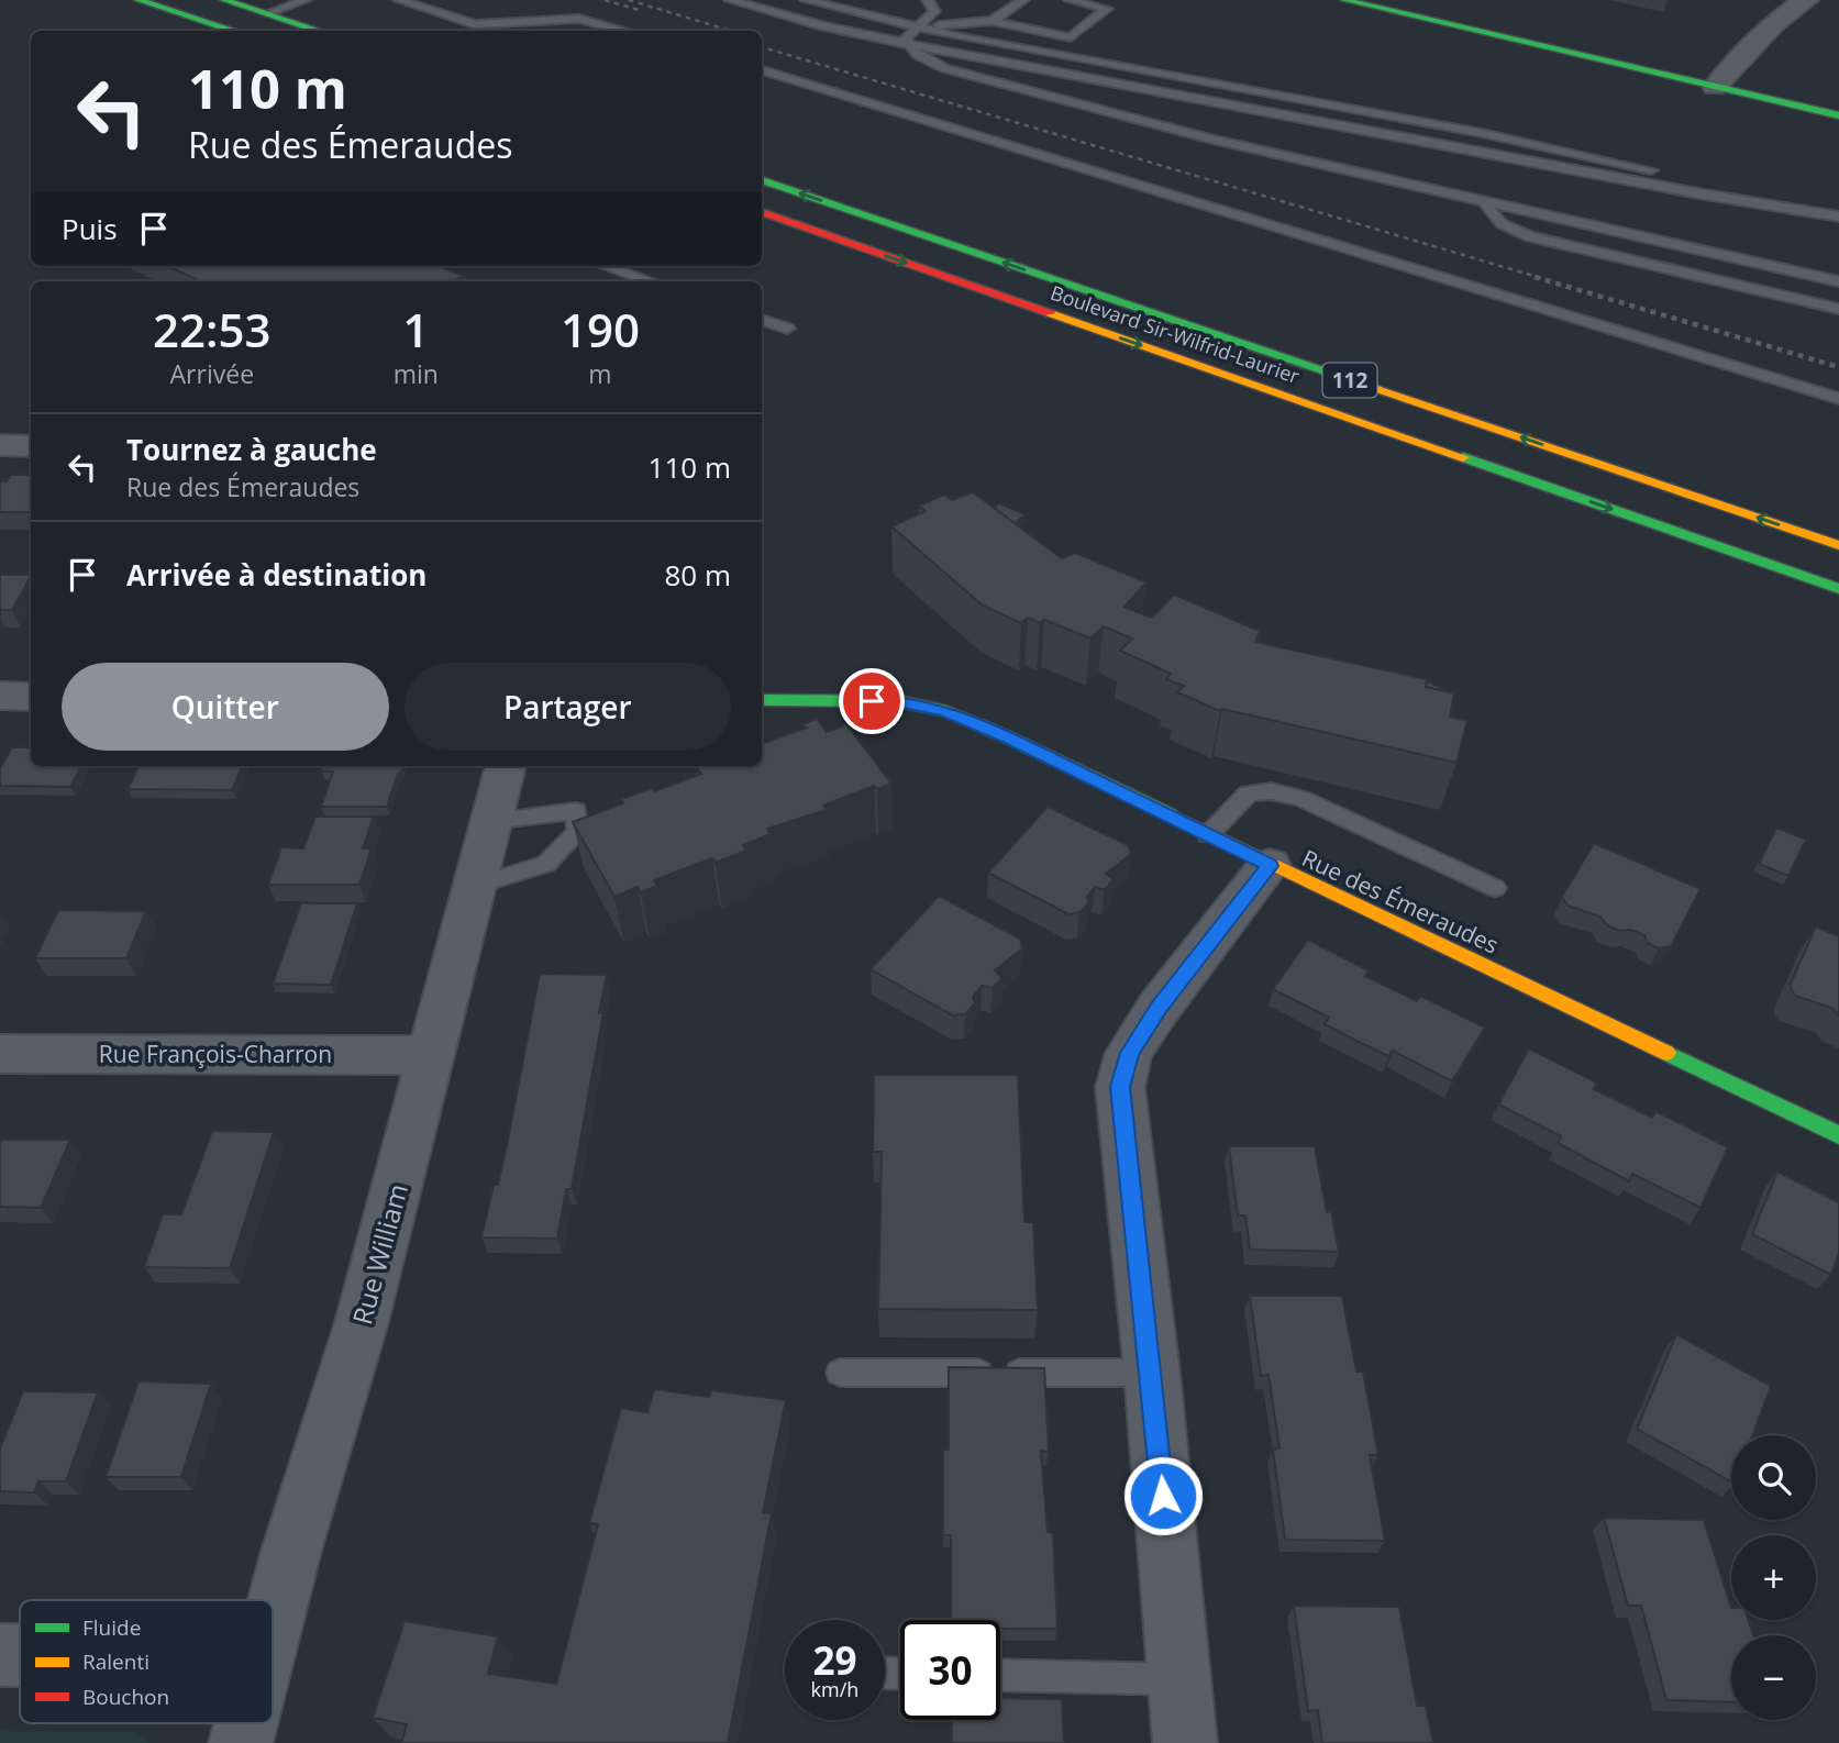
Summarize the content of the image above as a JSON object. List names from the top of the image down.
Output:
{
  "streets": {
    "main road": ["Boulevard Sir-Wilfrid-Laurier", "112", "Rue des Émeraudes"],
    "street": ["Rue François-Charron", "Rue William"]
  },
  "crossings": [
    ["Rue François-Charron", "Rue William"]
  ],
  "legend": ["Fluide", "Ralenti", "Bouchon"],
  "page": {
    "turn": ["110 m", "Rue des Émeraudes"],
    "then": "Puis",
    "eta": [
      "22:53",
      "Arrivée",
      "1",
      "min",
      "190",
      "m"
    ],
    "list": [
      {
        "name": "Tournez à gauche",
        "note": "Rue des Émeraudes",
        "value": "110 m"
      },
      {
        "name": "Arrivée à destination",
        "value": "80 m"
      }
    ],
    "buttons": ["Quitter", "Partager"],
    "map_buttons": ["+", "−"],
    "speed": "29 km/h",
    "limit": "30"
  }
}
